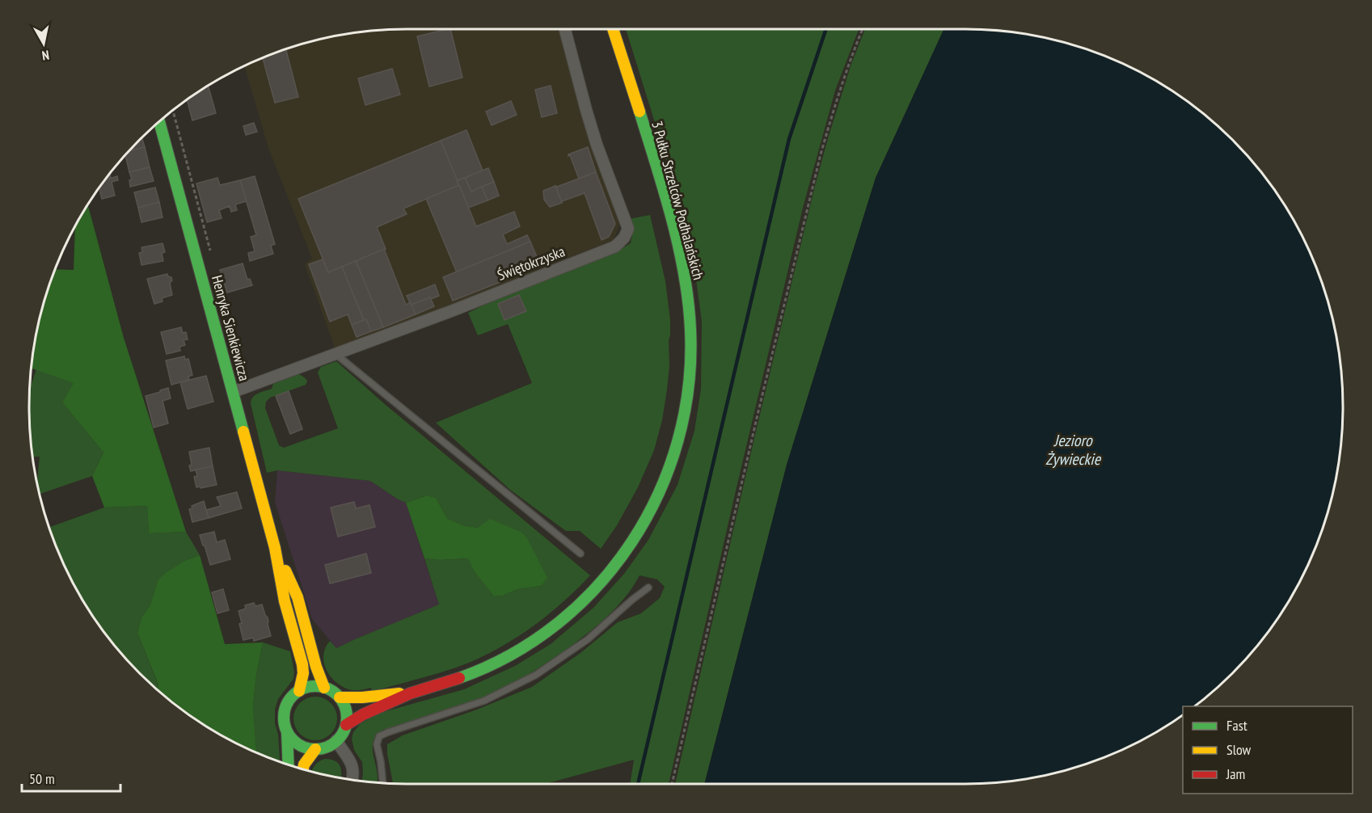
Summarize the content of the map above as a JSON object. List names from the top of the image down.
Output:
{
  "streets": {
    "main road": ["3 Pułku Strzelców Podhalańskich", "Henryka Sienkiewicza"],
    "street": ["Świętokrzyska"]
  },
  "crossings": [
    ["Świętokrzyska", "Henryka Sienkiewicza"]
  ],
  "water": ["Jezioro Żywieckie"],
  "legend": ["Fast", "Slow", "Jam"],
  "scale_bar": "50 m",
  "north": "bottom"
}
